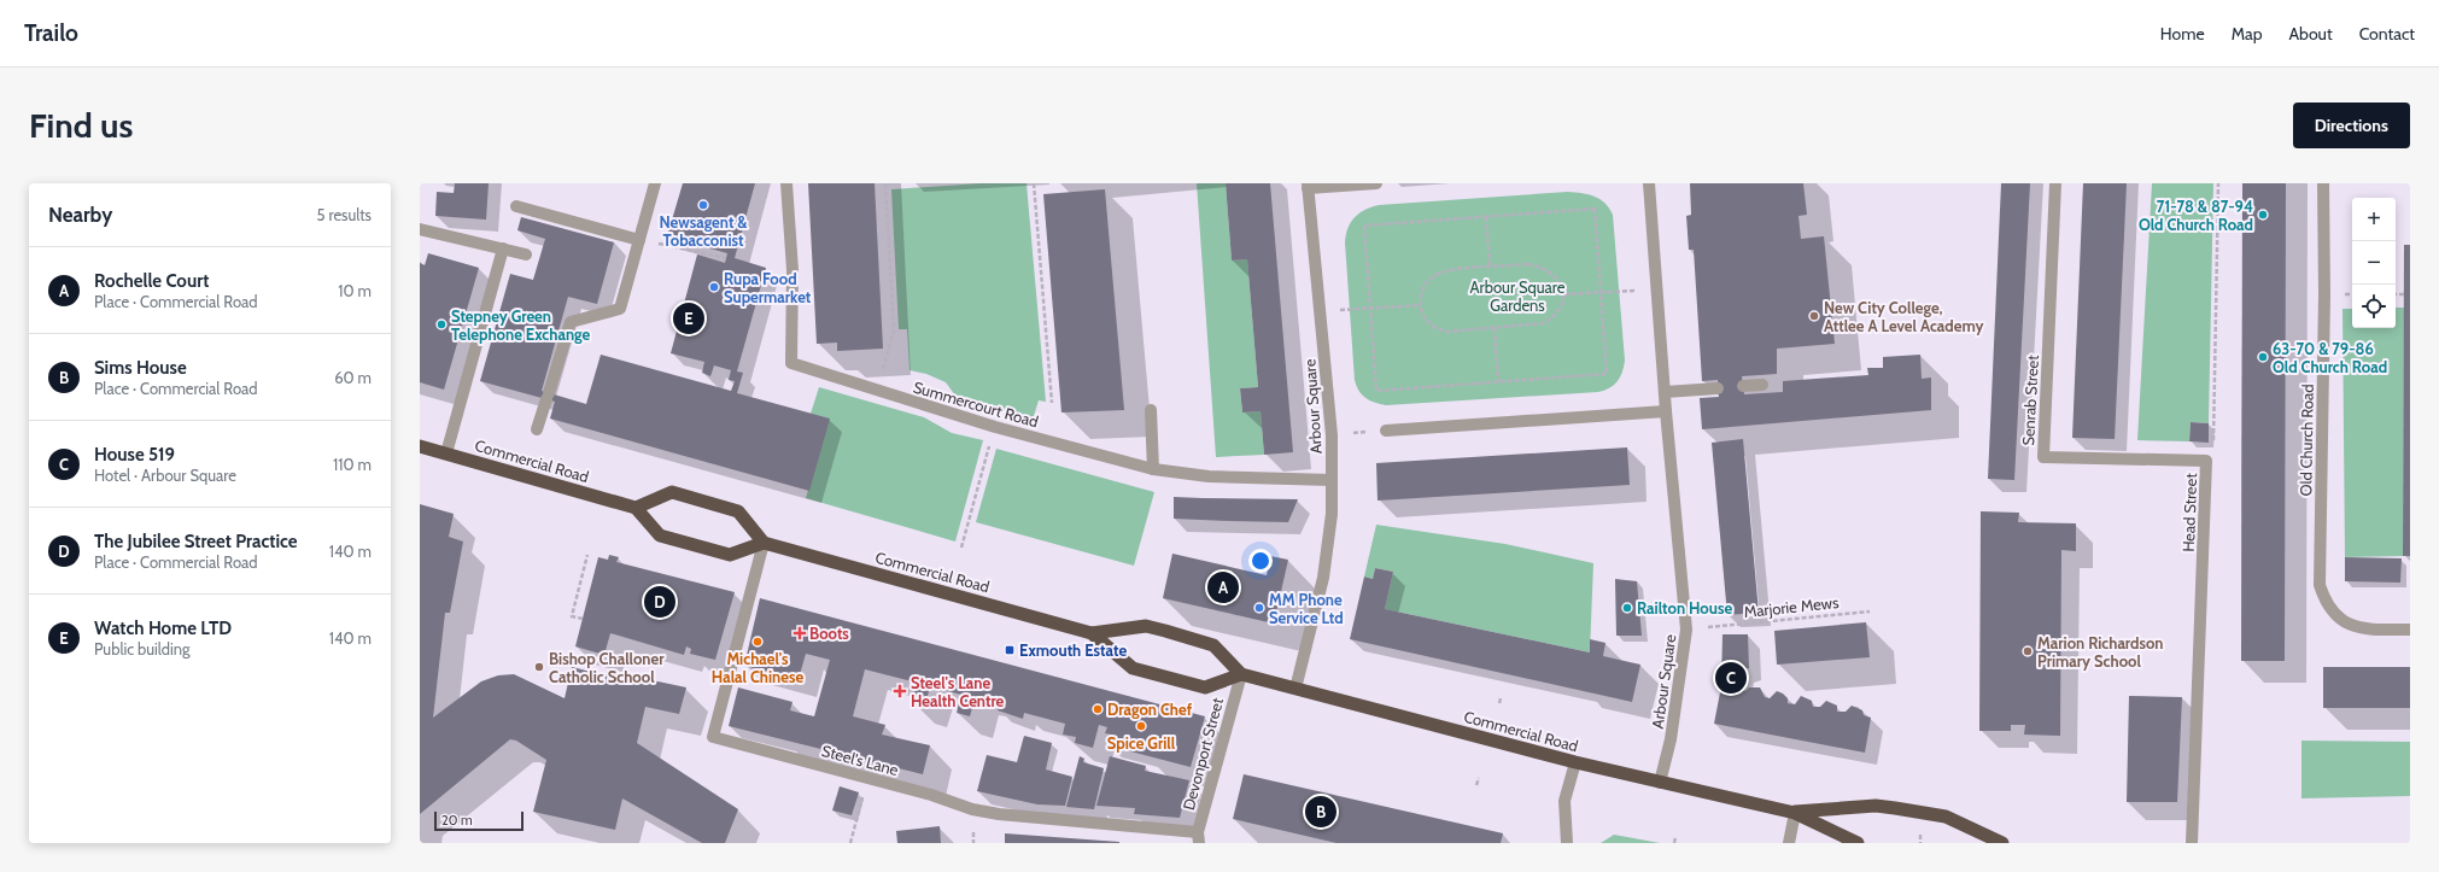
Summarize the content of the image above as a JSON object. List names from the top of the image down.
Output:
{
  "streets": {
    "highway": ["Commercial Road"],
    "street": [
      "Senrab Street",
      "Summercourt Road",
      "Arbour Square",
      "Old Church Road",
      "Head Street",
      "Devonport Street",
      "Steel's Lane"
    ],
    "path": ["Marjorie Mews"]
  },
  "crossings": [
    ["Senrab Street", "Head Street"],
    ["Summercourt Road", "Arbour Square"],
    ["Arbour Square", "Commercial Road"],
    ["Arbour Square", "Marjorie Mews"],
    ["Commercial Road", "Devonport Street"],
    ["Commercial Road", "Steel's Lane"],
    ["Devonport Street", "Steel's Lane"]
  ],
  "parks": ["Arbour Square Gardens"],
  "places": {
    "other": [
      "Newsagent & Tobacconist",
      "71-78 & 87-94 Old Church Road",
      "Rupa Food Supermarket",
      "New City College, Attlee A Level Academy",
      "Stepney Green Telephone Exchange",
      "63-70 & 79-86 Old Church Road",
      "MM Phone Service Ltd",
      "Railton House",
      "Michael's Halal Chinese",
      "Marion Richardson Primary School",
      "Bishop Challoner Catholic School",
      "Dragon Chef",
      "Spice Grill"
    ],
    "health": ["Boots", "Steel's Lane Health Centre"],
    "transit": ["Exmouth Estate"]
  },
  "scale_bar": "20 m",
  "page": {
    "header": "Trailo",
    "nav": [
      "Home",
      "Map",
      "About",
      "Contact"
    ],
    "buttons": "Directions",
    "title": "Find us",
    "heading": ["Nearby", "5 results"],
    "map_buttons": ["+", "−"],
    "list": [
      {
        "mark": "A",
        "name": "Rochelle Court",
        "note": "Place · Commercial Road",
        "value": "10 m"
      },
      {
        "mark": "B",
        "name": "Sims House",
        "note": "Place · Commercial Road",
        "value": "60 m"
      },
      {
        "mark": "C",
        "name": "House 519",
        "note": "Hotel · Arbour Square",
        "value": "110 m"
      },
      {
        "mark": "D",
        "name": "The Jubilee Street Practice",
        "note": "Place · Commercial Road",
        "value": "140 m"
      },
      {
        "mark": "E",
        "name": "Watch Home LTD",
        "note": "Public building",
        "value": "140 m"
      }
    ],
    "pins": [
      "E",
      "A",
      "D",
      "C",
      "B"
    ],
    "scale": "20 m"
  }
}
